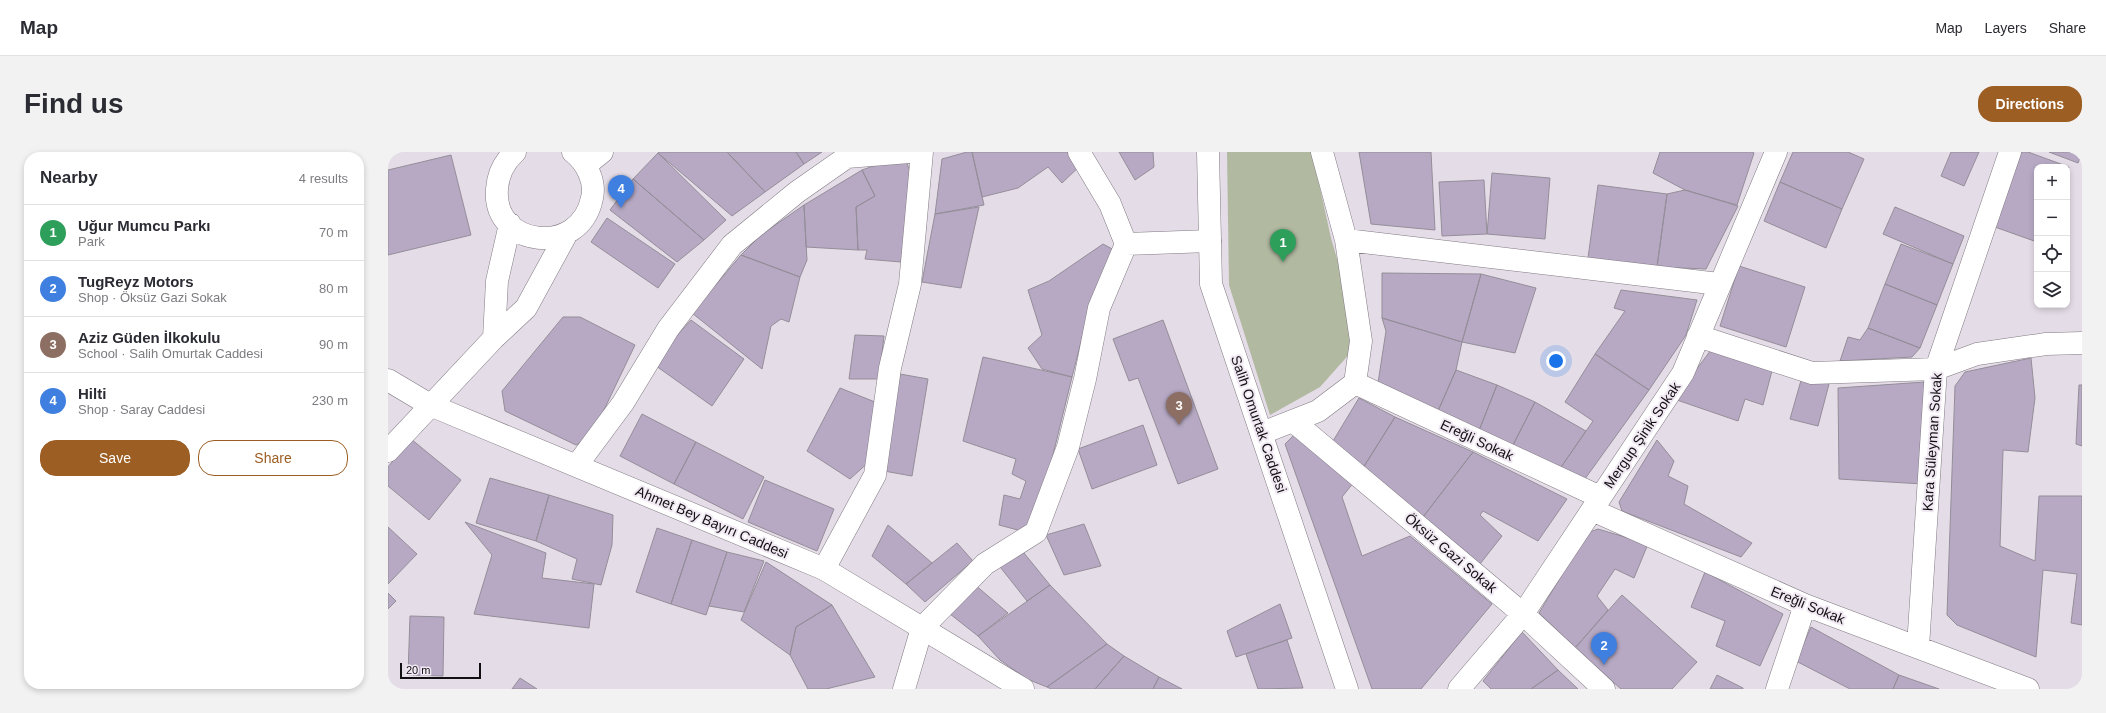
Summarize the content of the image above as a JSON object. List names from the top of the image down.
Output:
{
  "streets": {
    "street": [
      "Salih Omurtak Caddesi",
      "Mergup Şinik Sokak",
      "Ereğli Sokak",
      "Kara Süleyman Sokak",
      "Ahmet Bey Bayırı Caddesi",
      "Öksüz Gazi Sokak"
    ]
  },
  "crossings": [
    ["Mergup Şinik Sokak", "Ereğli Sokak"],
    ["Mergup Şinik Sokak", "Öksüz Gazi Sokak"],
    ["Ereğli Sokak", "Kara Süleyman Sokak"]
  ],
  "scale_bar": "20 m",
  "page": {
    "header": "Map",
    "nav": ["Map", "Layers", "Share"],
    "buttons": [
      "Directions",
      ["Save", "Share"]
    ],
    "title": "Find us",
    "heading": ["Nearby", "4 results"],
    "map_buttons": ["+", "−"],
    "pins": [
      "4",
      "1",
      "3",
      "2"
    ],
    "list": [
      {
        "mark": "1",
        "name": "Uğur Mumcu Parkı",
        "note": "Park",
        "value": "70 m"
      },
      {
        "mark": "2",
        "name": "TugReyz Motors",
        "note": "Shop · Öksüz Gazi Sokak",
        "value": "80 m"
      },
      {
        "mark": "3",
        "name": "Aziz Güden İlkokulu",
        "note": "School · Salih Omurtak Caddesi",
        "value": "90 m"
      },
      {
        "mark": "4",
        "name": "Hilti",
        "note": "Shop · Saray Caddesi",
        "value": "230 m"
      }
    ],
    "scale": "20 m"
  }
}
